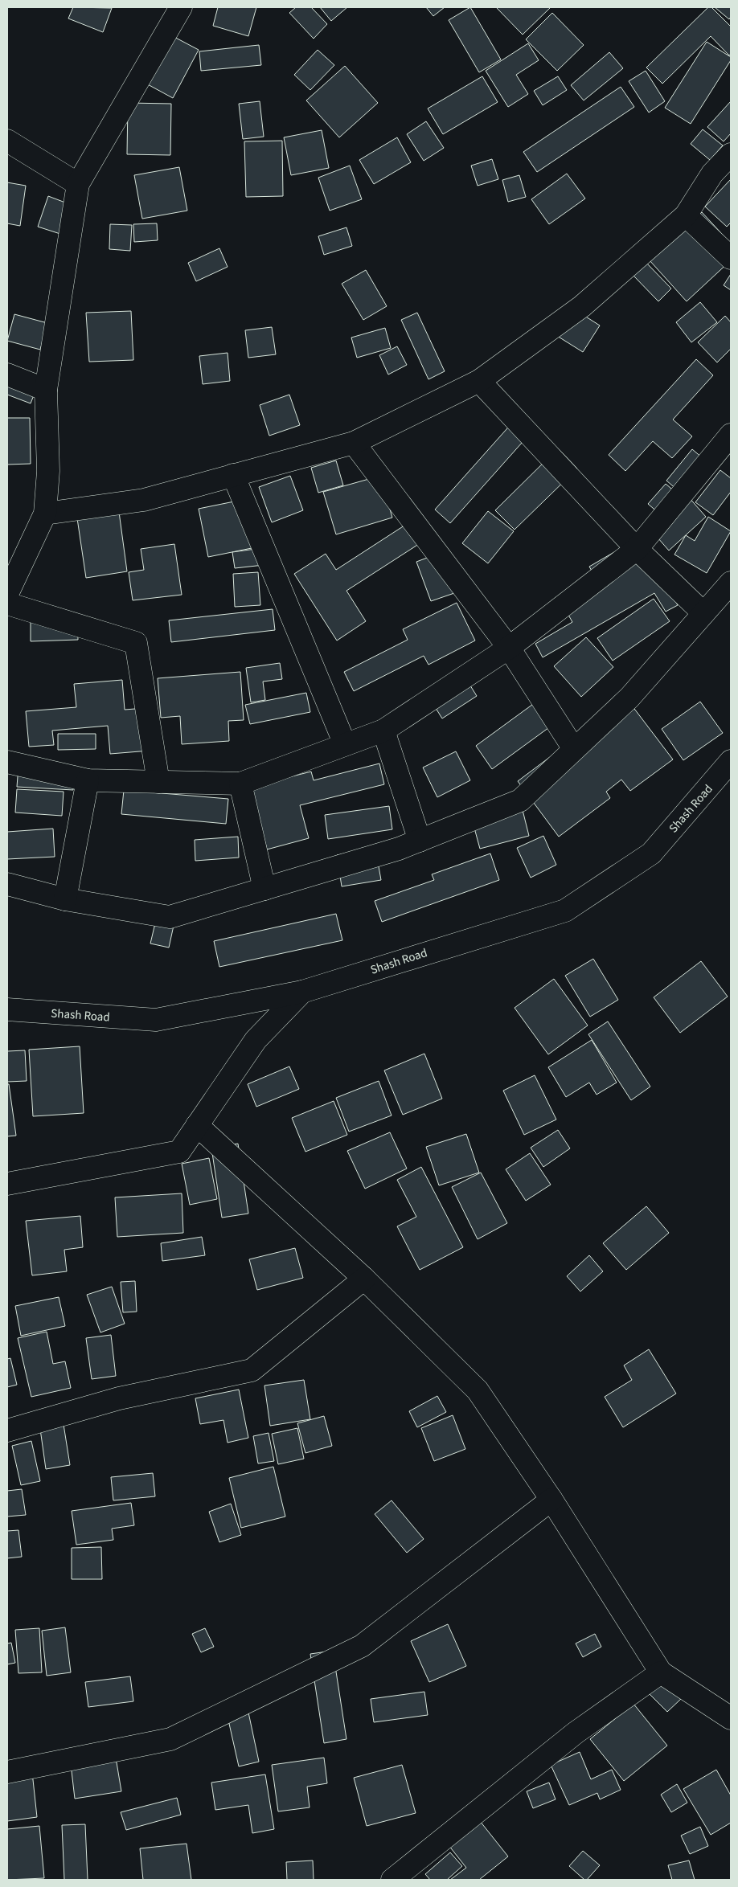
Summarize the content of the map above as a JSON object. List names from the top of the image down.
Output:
{
  "streets": {
    "street": ["Shash Road"]
  }
}
